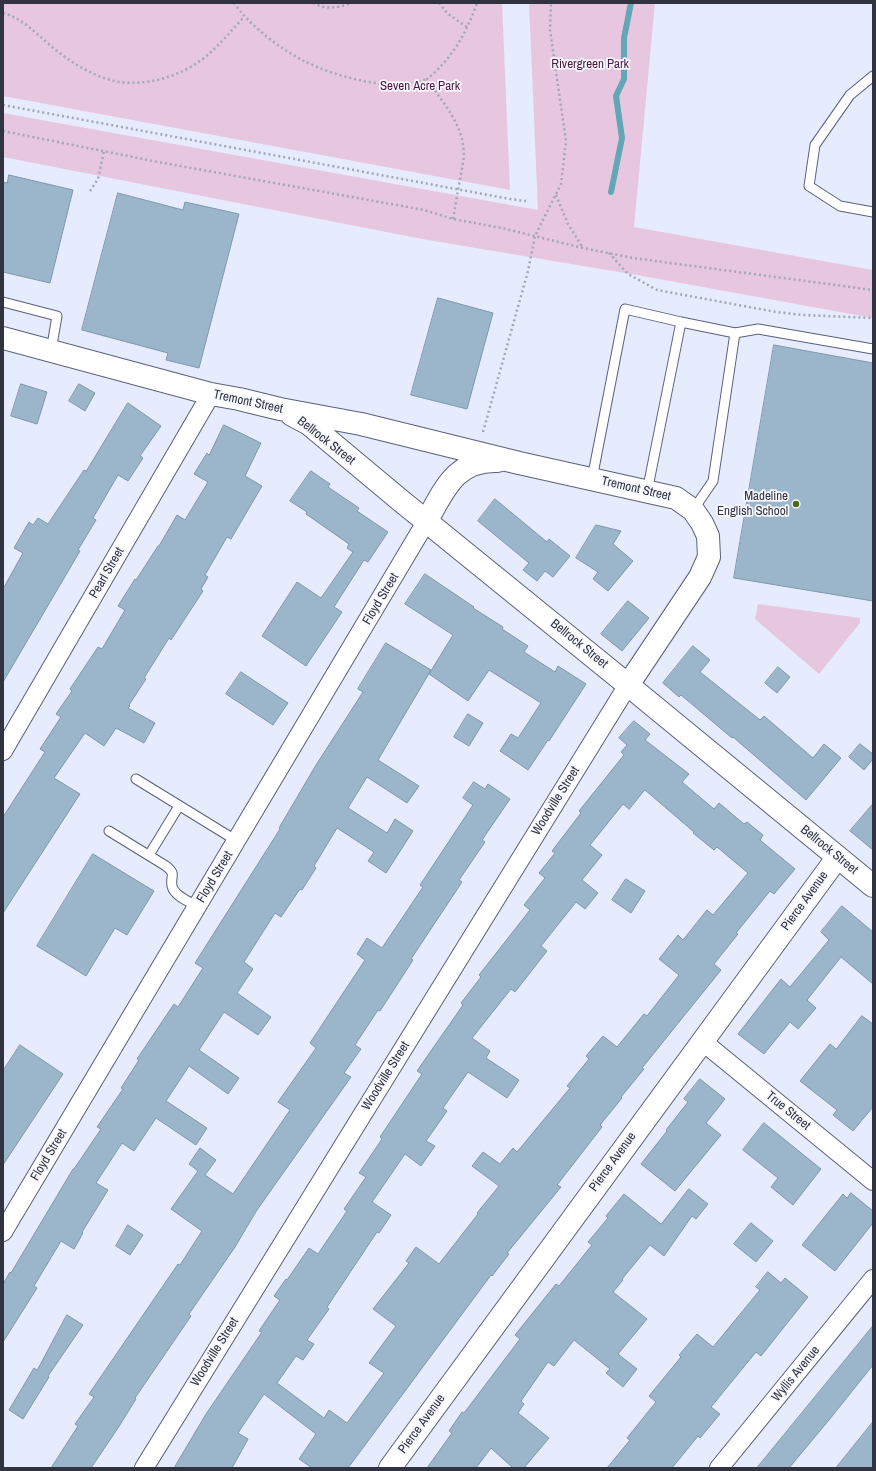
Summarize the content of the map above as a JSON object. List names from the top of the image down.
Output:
{
  "streets": {
    "street": [
      "Tremont Street",
      "Bellrock Street",
      "Pearl Street",
      "Floyd Street",
      "Woodville Street",
      "Pierce Avenue",
      "True Street",
      "Wyllis Avenue"
    ]
  },
  "crossings": [
    ["Tremont Street", "Bellrock Street"],
    ["Tremont Street", "Pearl Street"],
    ["Tremont Street", "Floyd Street"],
    ["Tremont Street", "Woodville Street"],
    ["Bellrock Street", "Floyd Street"],
    ["Bellrock Street", "Woodville Street"],
    ["Bellrock Street", "Pierce Avenue"],
    ["Pierce Avenue", "True Street"]
  ],
  "parks": ["Rivergreen Park", "Seven Acre Park"],
  "places": ["Madeline English School"]
}
